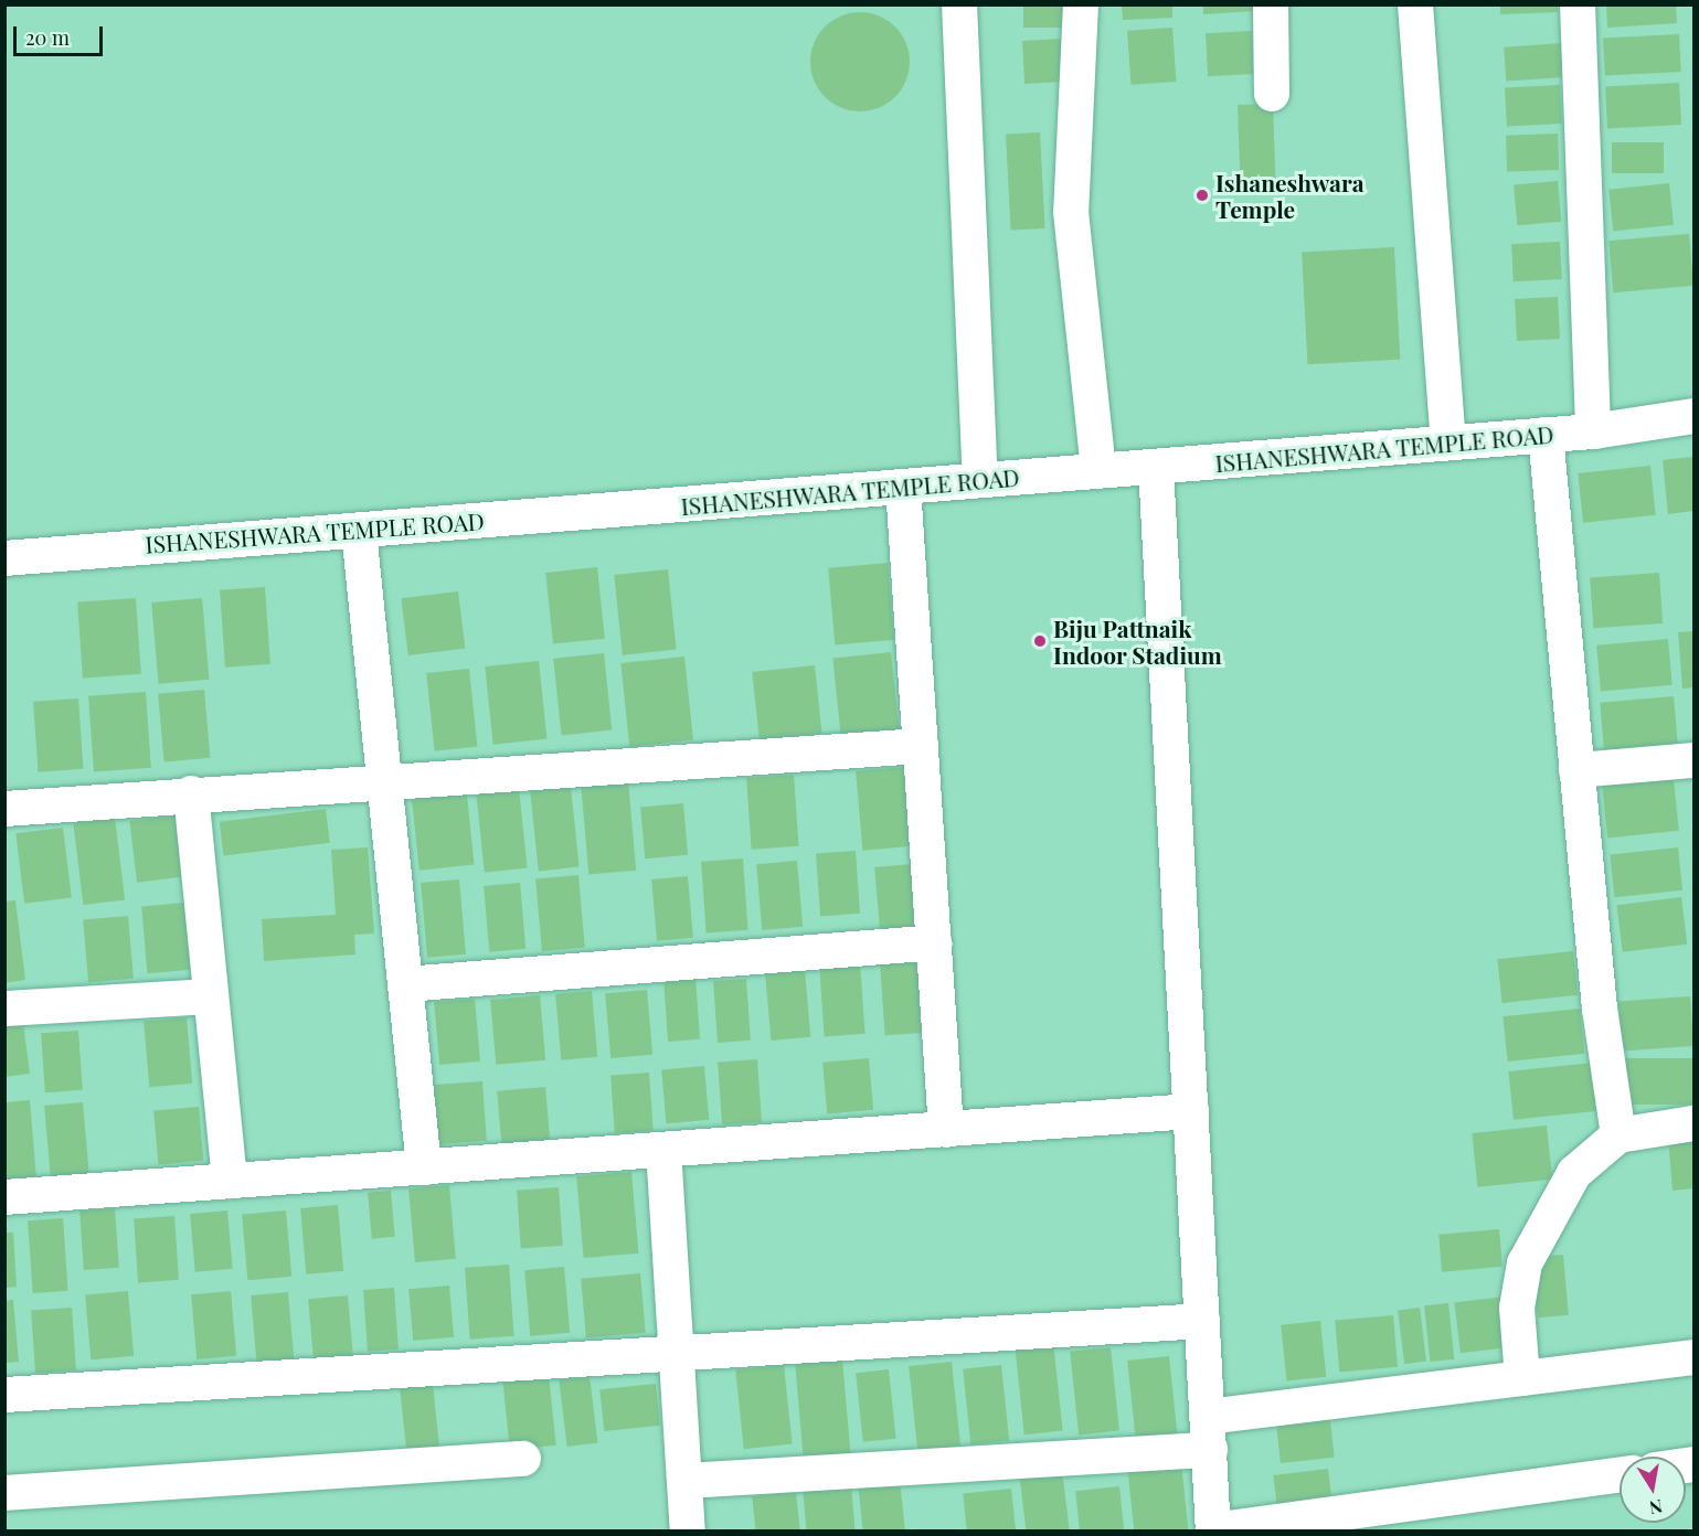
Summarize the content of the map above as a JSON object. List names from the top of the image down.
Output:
{
  "streets": {
    "street": ["ISHANESHWARA TEMPLE ROAD"]
  },
  "places": ["Ishaneshwara Temple", "Biju Pattnaik Indoor Stadium"],
  "scale_bar": "20 m",
  "north": "bottom"
}
